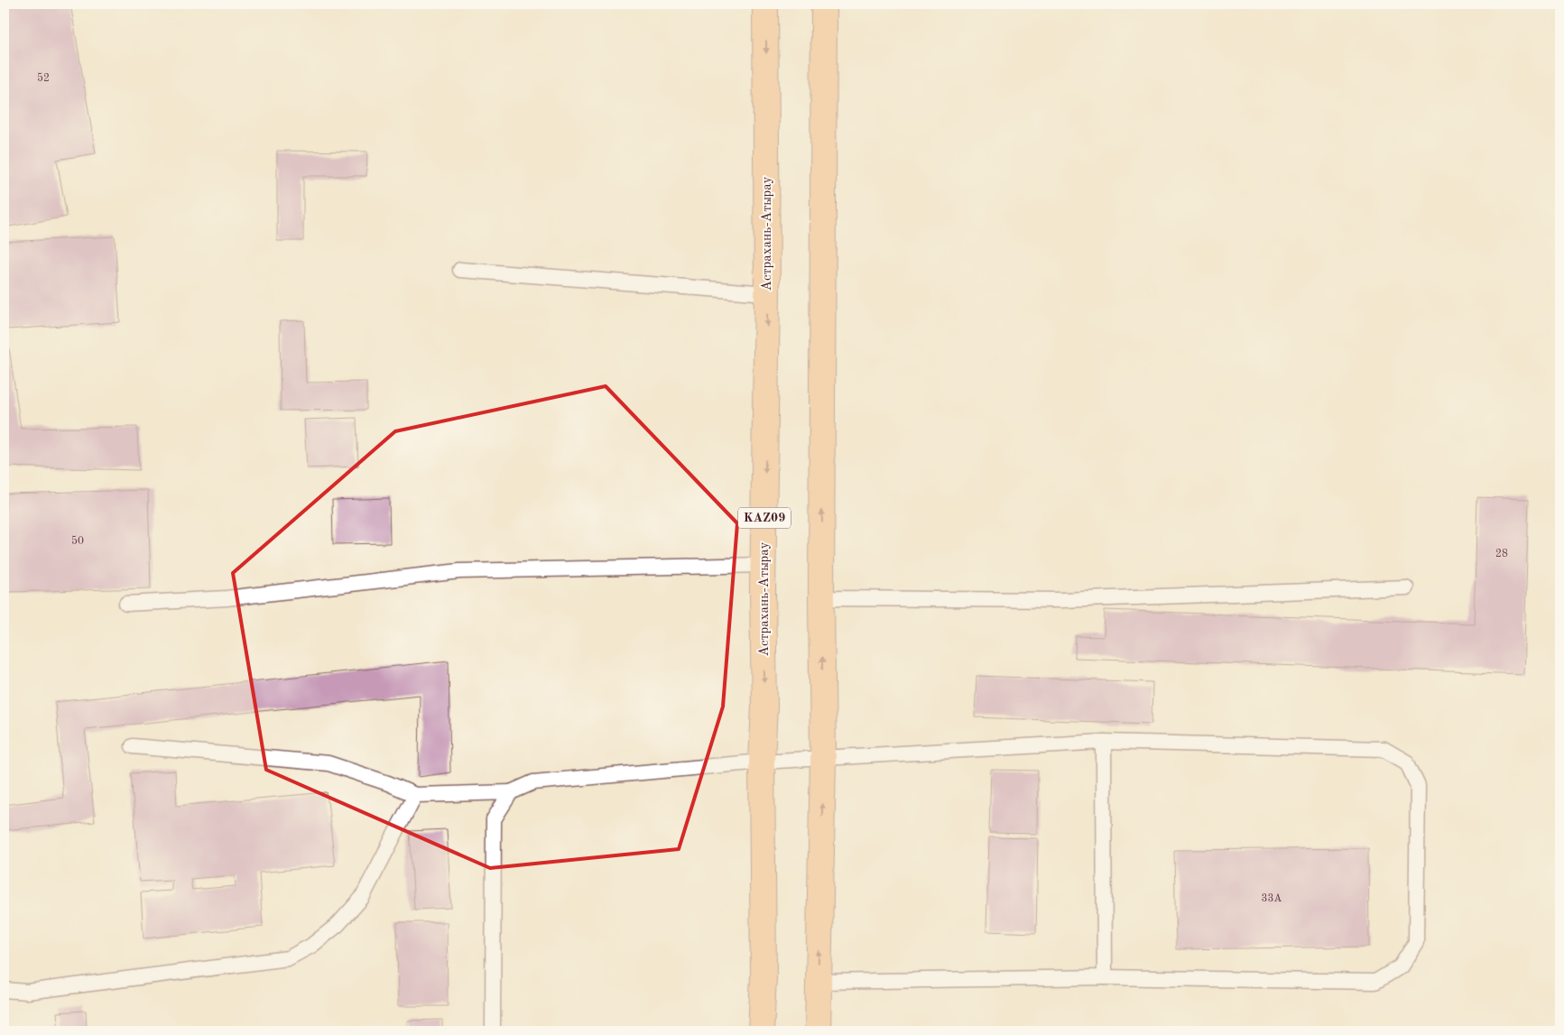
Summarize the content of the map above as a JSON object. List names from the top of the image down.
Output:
{
  "streets": {
    "highway": ["Астрахань-Атырау", "KAZ09"]
  },
  "house_numbers": [
    "52",
    "50",
    "28",
    "33А"
  ]
}
